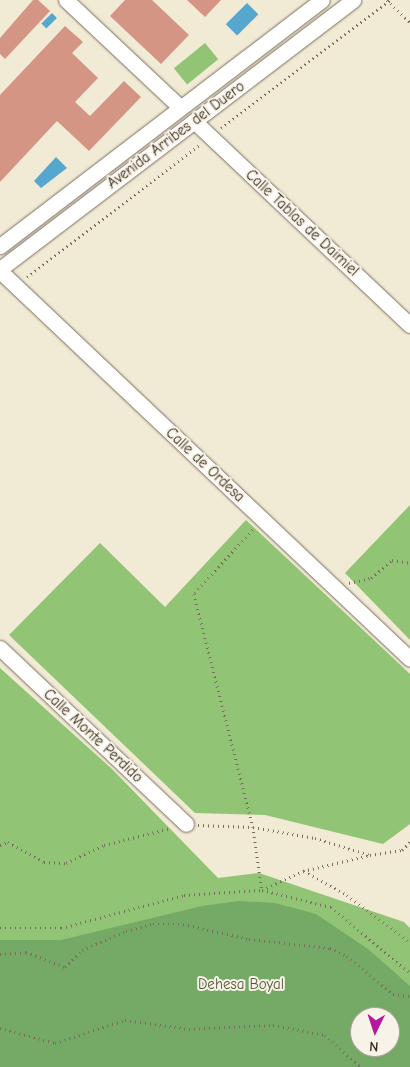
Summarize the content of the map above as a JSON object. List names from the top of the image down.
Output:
{
  "streets": {
    "street": [
      "Avenida Arribes del Duero",
      "Calle Tablas de Daimiel",
      "Calle de Ordesa",
      "Calle Monte Perdido"
    ]
  },
  "crossings": [
    ["Avenida Arribes del Duero", "Calle Tablas de Daimiel"],
    ["Avenida Arribes del Duero", "Calle de Ordesa"]
  ],
  "parks": ["Dehesa Boyal"],
  "north": "bottom"
}
